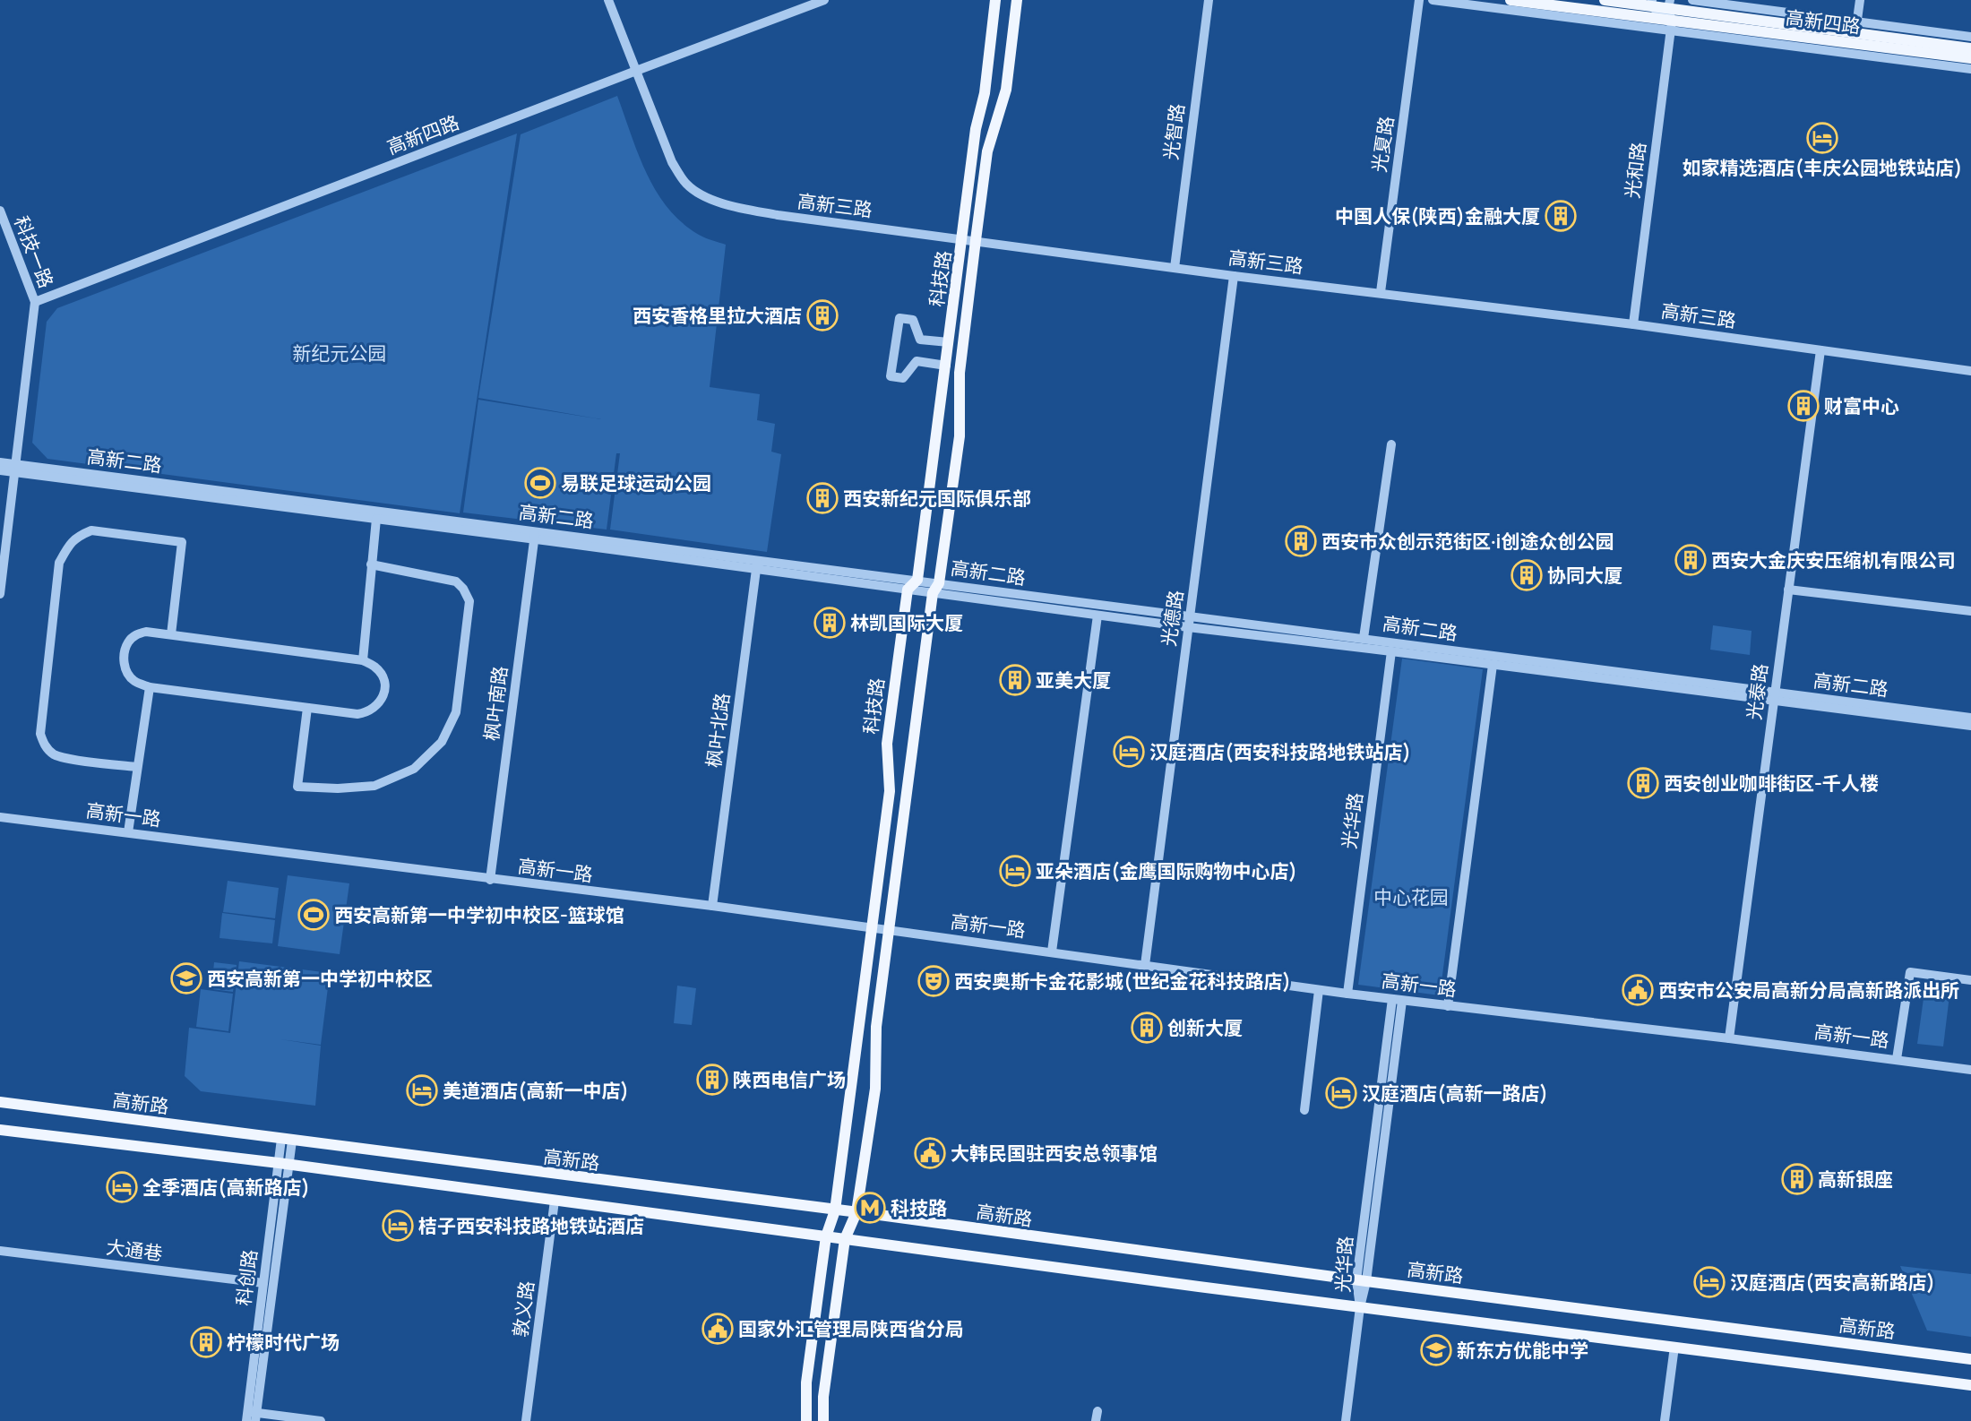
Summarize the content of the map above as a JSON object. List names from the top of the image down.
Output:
{
  "streets": {
    "main road": ["高新四路", "科技路", "高新路"],
    "street": [
      "光智路",
      "光夏路",
      "光和路",
      "高新三路",
      "科技一路",
      "高新二路",
      "光德路",
      "光泰路",
      "枫叶南路",
      "枫叶北路",
      "高新一路",
      "光华路",
      "大通巷",
      "科创路",
      "敦义路"
    ]
  },
  "crossings": [
    ["高新四路", "光和路"],
    ["高新四路", "高新三路"],
    ["高新四路", "科技一路"],
    ["光智路", "高新三路"],
    ["光夏路", "高新三路"],
    ["光和路", "高新三路"],
    ["高新三路", "科技路"],
    ["高新三路", "光德路"],
    ["高新三路", "光泰路"],
    ["科技一路", "高新二路"],
    ["科技路", "高新二路"],
    ["科技路", "高新一路"],
    ["科技路", "高新路"],
    ["高新二路", "光德路"],
    ["高新二路", "光泰路"],
    ["高新二路", "枫叶南路"],
    ["高新二路", "枫叶北路"],
    ["高新二路", "光华路"],
    ["光德路", "高新一路"],
    ["光泰路", "高新一路"],
    ["枫叶南路", "高新一路"],
    ["枫叶北路", "高新一路"],
    ["高新一路", "光华路"],
    ["光华路", "高新路"],
    ["高新路", "科创路"],
    ["大通巷", "科创路"]
  ],
  "parks": ["新纪元公园", "中心花园"],
  "places": {
    "hotel": [
      "如家精选酒店(丰庆公园地铁站店)",
      "汉庭酒店(西安科技路地铁站店)",
      "亚朵酒店(金鹰国际购物中心店)",
      "美道酒店(高新一中店)",
      "汉庭酒店(高新一路店)",
      "全季酒店(高新路店)",
      "桔子西安科技路地铁站酒店",
      "汉庭酒店(西安高新路店)"
    ],
    "building": [
      "中国人保(陕西)金融大厦",
      "西安香格里拉大酒店",
      "财富中心",
      "西安新纪元国际俱乐部",
      "西安市众创示范街区·i创途众创公园",
      "西安大金庆安压缩机有限公司",
      "协同大厦",
      "林凯国际大厦",
      "亚美大厦",
      "西安创业咖啡街区-千人楼",
      "创新大厦",
      "陕西电信广场",
      "高新银座",
      "柠檬时代广场"
    ],
    "sports": ["易联足球运动公园", "西安高新第一中学初中校区-篮球馆"],
    "school or university": ["西安高新第一中学初中校区", "新东方优能中学"],
    "theatre": ["西安奥斯卡金花影城(世纪金花科技路店)"],
    "public building": ["西安市公安局高新分局高新路派出所", "大韩民国驻西安总领事馆", "国家外汇管理局陕西省分局"],
    "metro station": ["科技路"]
  }
}
